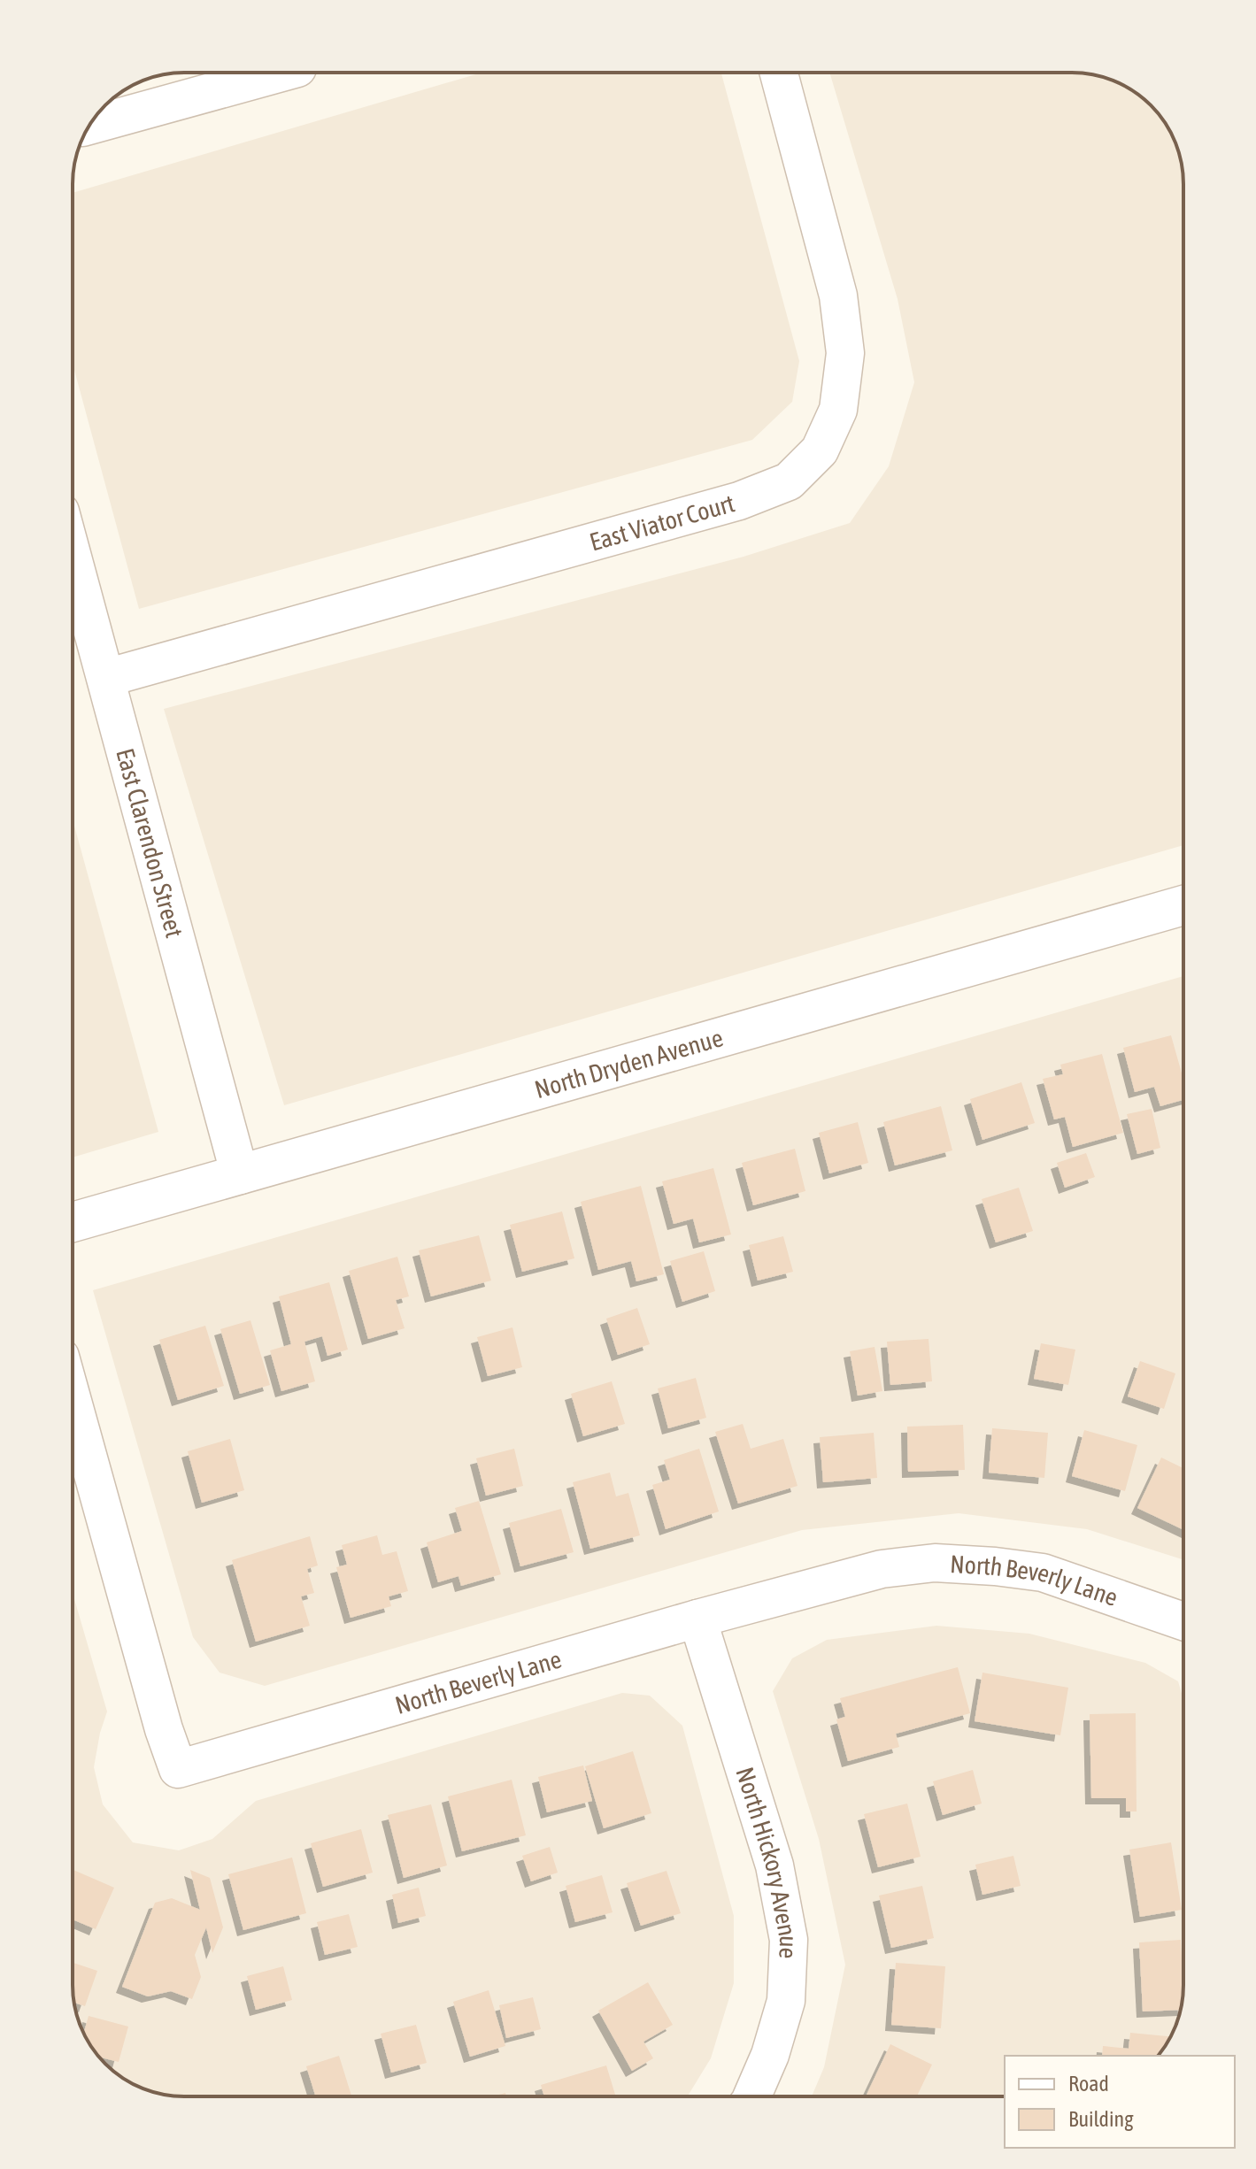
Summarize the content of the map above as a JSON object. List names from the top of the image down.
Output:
{
  "streets": {
    "street": [
      "East Viator Court",
      "East Clarendon Street",
      "North Dryden Avenue",
      "North Beverly Lane",
      "North Hickory Avenue"
    ]
  },
  "crossings": [
    ["East Viator Court", "East Clarendon Street"],
    ["East Clarendon Street", "North Dryden Avenue"],
    ["North Beverly Lane", "North Hickory Avenue"]
  ],
  "legend": ["Road", "Building"]
}
